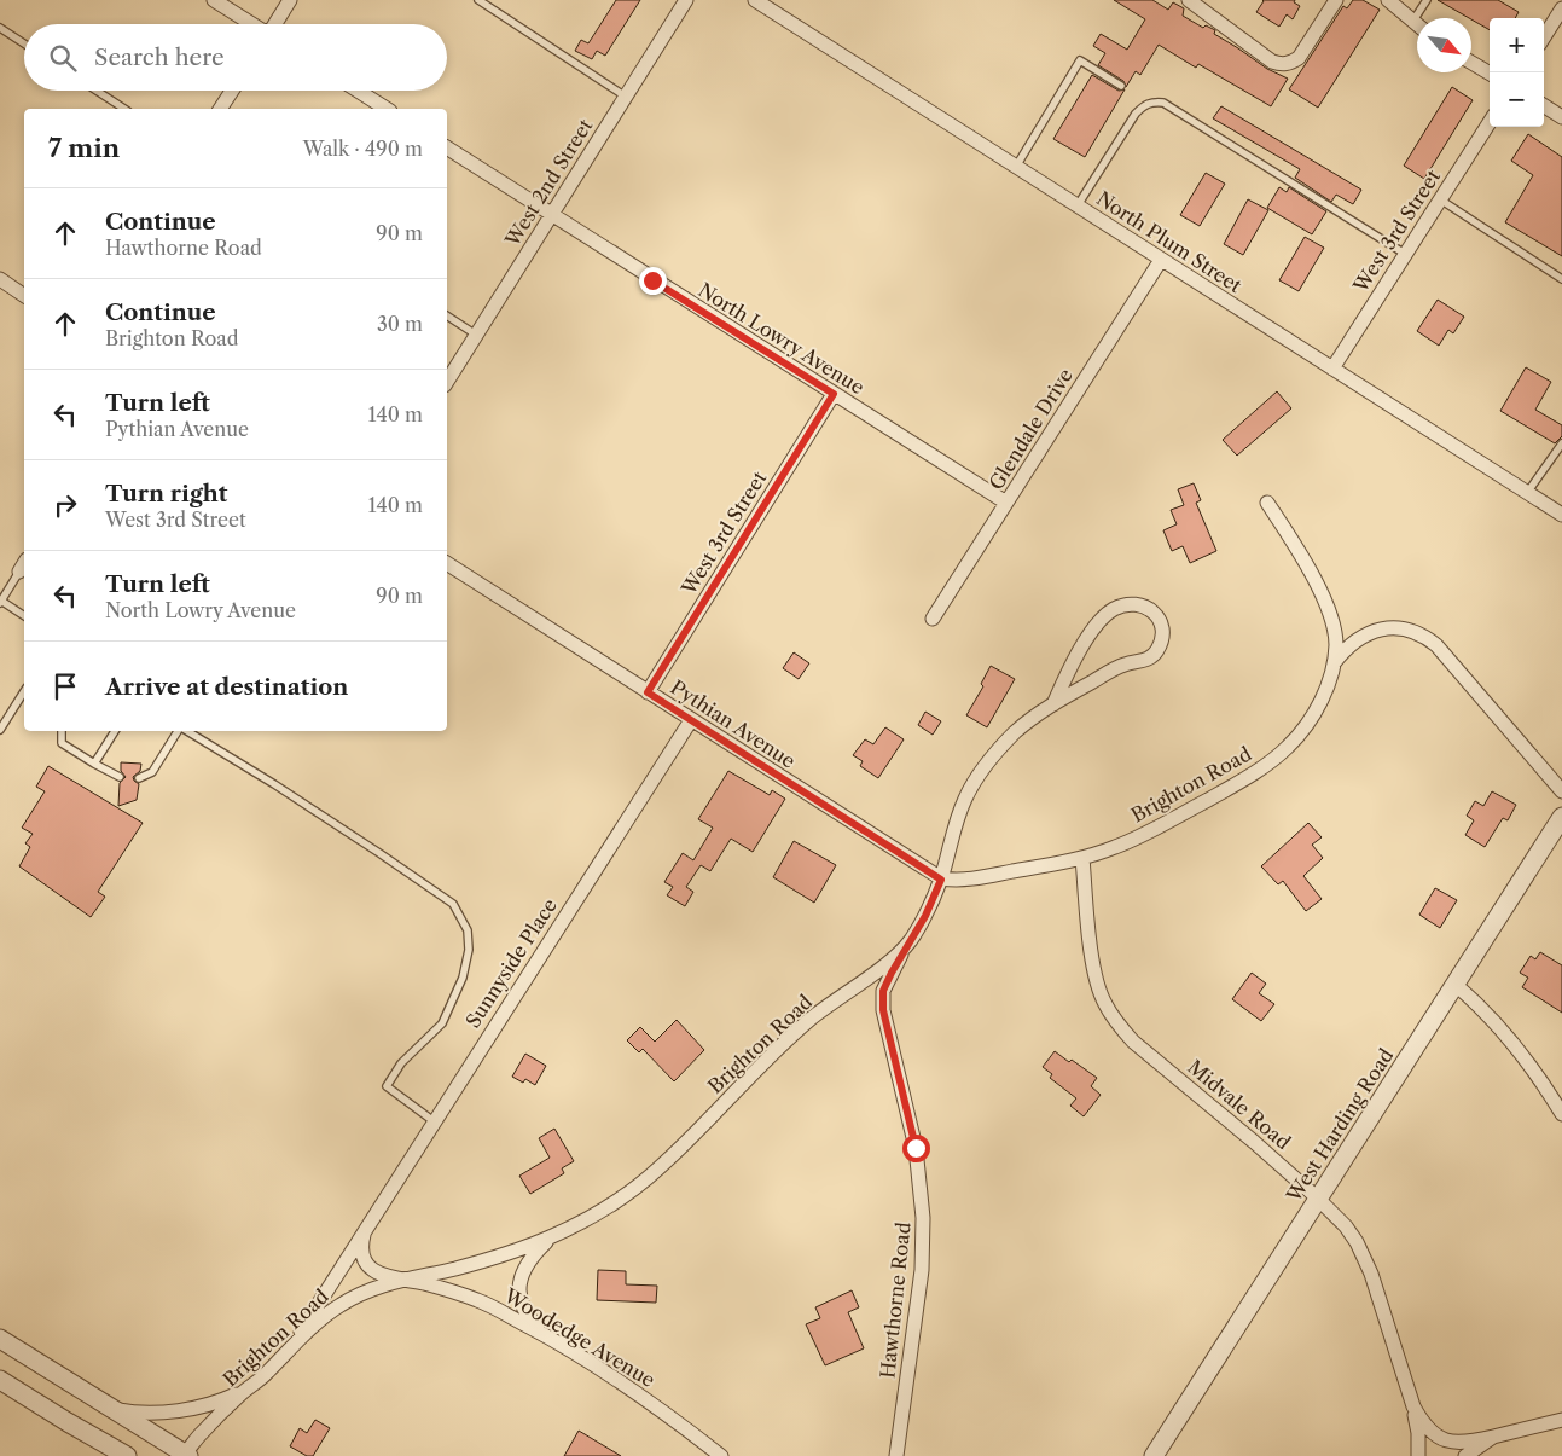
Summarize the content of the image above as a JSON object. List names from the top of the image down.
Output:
{
  "streets": {
    "street": [
      "West 2nd Street",
      "West 3rd Street",
      "North Plum Street",
      "North Lowry Avenue",
      "Glendale Drive",
      "Pythian Avenue",
      "Brighton Road",
      "Sunnyside Place",
      "Midvale Road",
      "West Harding Road",
      "Hawthorne Road",
      "Woodedge Avenue"
    ]
  },
  "crossings": [
    ["West 2nd Street", "North Lowry Avenue"],
    ["West 3rd Street", "North Plum Street"],
    ["West 3rd Street", "North Lowry Avenue"],
    ["West 3rd Street", "Pythian Avenue"],
    ["North Plum Street", "Glendale Drive"],
    ["North Lowry Avenue", "Glendale Drive"],
    ["Pythian Avenue", "Brighton Road"],
    ["Pythian Avenue", "Sunnyside Place"],
    ["Brighton Road", "Sunnyside Place"],
    ["Brighton Road", "Midvale Road"],
    ["Brighton Road", "Hawthorne Road"],
    ["Brighton Road", "Woodedge Avenue"],
    ["Sunnyside Place", "Woodedge Avenue"],
    ["Midvale Road", "West Harding Road"]
  ],
  "north": "bottom right",
  "page": {
    "map_buttons": ["+", "−"],
    "search": "Search here",
    "heading": ["7 min", "Walk · 490 m"],
    "list": [
      ["Continue", "Hawthorne Road", "90 m"],
      ["Continue", "Brighton Road", "30 m"],
      ["Turn left", "Pythian Avenue", "140 m"],
      ["Turn right", "West 3rd Street", "140 m"],
      ["Turn left", "North Lowry Avenue", "90 m"],
      "Arrive at destination"
    ]
  }
}
